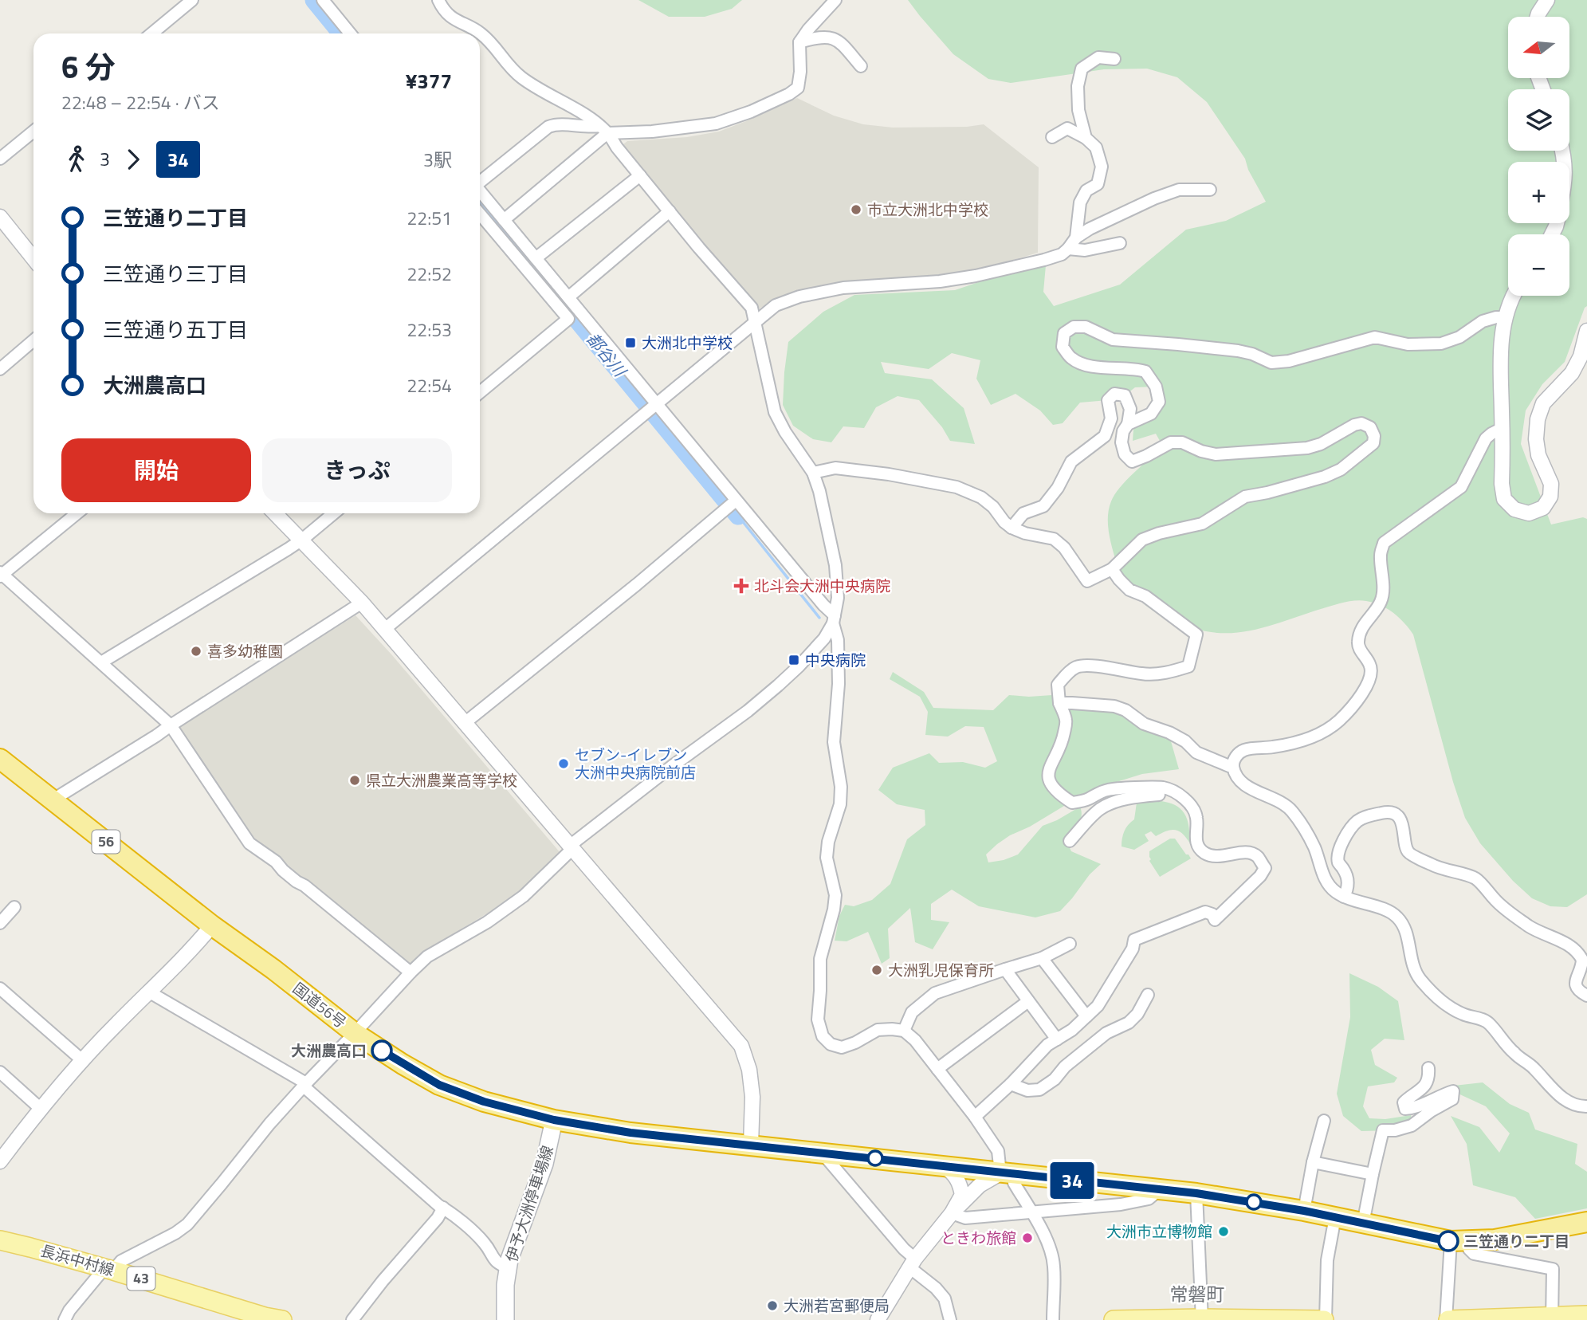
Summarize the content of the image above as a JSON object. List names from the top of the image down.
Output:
{
  "streets": {
    "highway": ["56", "国道56号"],
    "main road": ["伊予大洲停車場線", "長浜中村線", "43"]
  },
  "crossings": [
    ["国道56号", "伊予大洲停車場線"]
  ],
  "districts": ["常磐町"],
  "water": ["都谷川"],
  "places": {
    "other": [
      "市立大洲北中学校",
      "喜多幼稚園",
      "セブン-イレブン 大洲中央病院前店",
      "県立大洲農業高等学校",
      "大洲乳児保育所",
      "大洲農高口",
      "大洲市立博物館",
      "ときわ旅館",
      "三笠通り二丁目",
      "大洲若宮郵便局"
    ],
    "transit": ["大洲北中学校", "中央病院"],
    "health": ["北斗会大洲中央病院"]
  },
  "lines": ["bus line 34"],
  "north": "left",
  "page": {
    "on_map": "34",
    "map_buttons": ["+", "−"],
    "heading": ["6 分", "22:48 – 22:54 · バス", "¥377"],
    "legs": ["3", "34", "3駅"],
    "list": [
      {
        "name": "三笠通り二丁目",
        "value": "22:51"
      },
      {
        "name": "三笠通り三丁目",
        "value": "22:52"
      },
      {
        "name": "三笠通り五丁目",
        "value": "22:53"
      },
      {
        "name": "大洲農高口",
        "value": "22:54"
      }
    ],
    "buttons": ["開始", "きっぷ"]
  }
}
